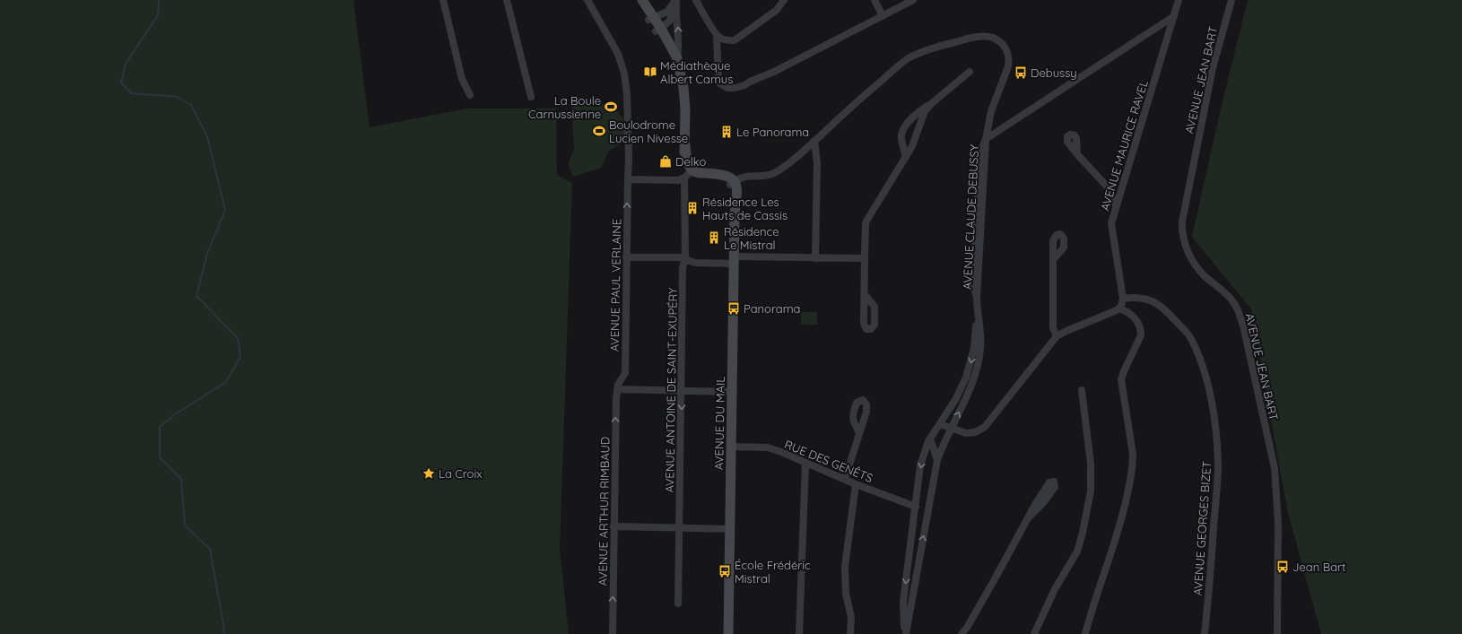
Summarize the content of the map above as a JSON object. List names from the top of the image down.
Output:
{
  "streets": {
    "main road": ["AVENUE DU MAIL"],
    "street": [
      "AVENUE JEAN BART",
      "AVENUE MAURICE RAVEL",
      "AVENUE CLAUDE DEBUSSY",
      "AVENUE PAUL VERLAINE",
      "AVENUE ANTOINE DE SAINT-EXUPÉRY",
      "RUE DES GENÊTS",
      "AVENUE ARTHUR RIMBAUD",
      "AVENUE GEORGES BIZET"
    ]
  },
  "crossings": [
    ["AVENUE MAURICE RAVEL", "AVENUE GEORGES BIZET"],
    ["AVENUE CLAUDE DEBUSSY", "AVENUE DU MAIL"],
    ["AVENUE CLAUDE DEBUSSY", "RUE DES GENÊTS"],
    ["AVENUE PAUL VERLAINE", "AVENUE ARTHUR RIMBAUD"],
    ["AVENUE DU MAIL", "RUE DES GENÊTS"]
  ],
  "one_way": ["AVENUE ARTHUR RIMBAUD"],
  "places": {
    "library": ["Médiathèque Albert Camus"],
    "bus stop": [
      "Debussy",
      "Panorama",
      "Jean Bart",
      "École Frédéric Mistral"
    ],
    "sports": ["La Boule Carnussienne", "Boulodrome Lucien Nivesse"],
    "building": ["Le Panorama", "Résidence Les Hauts de Cassis", "Résidence Le Mistral"],
    "shop": ["Delko"],
    "place": ["La Croix"]
  }
}
